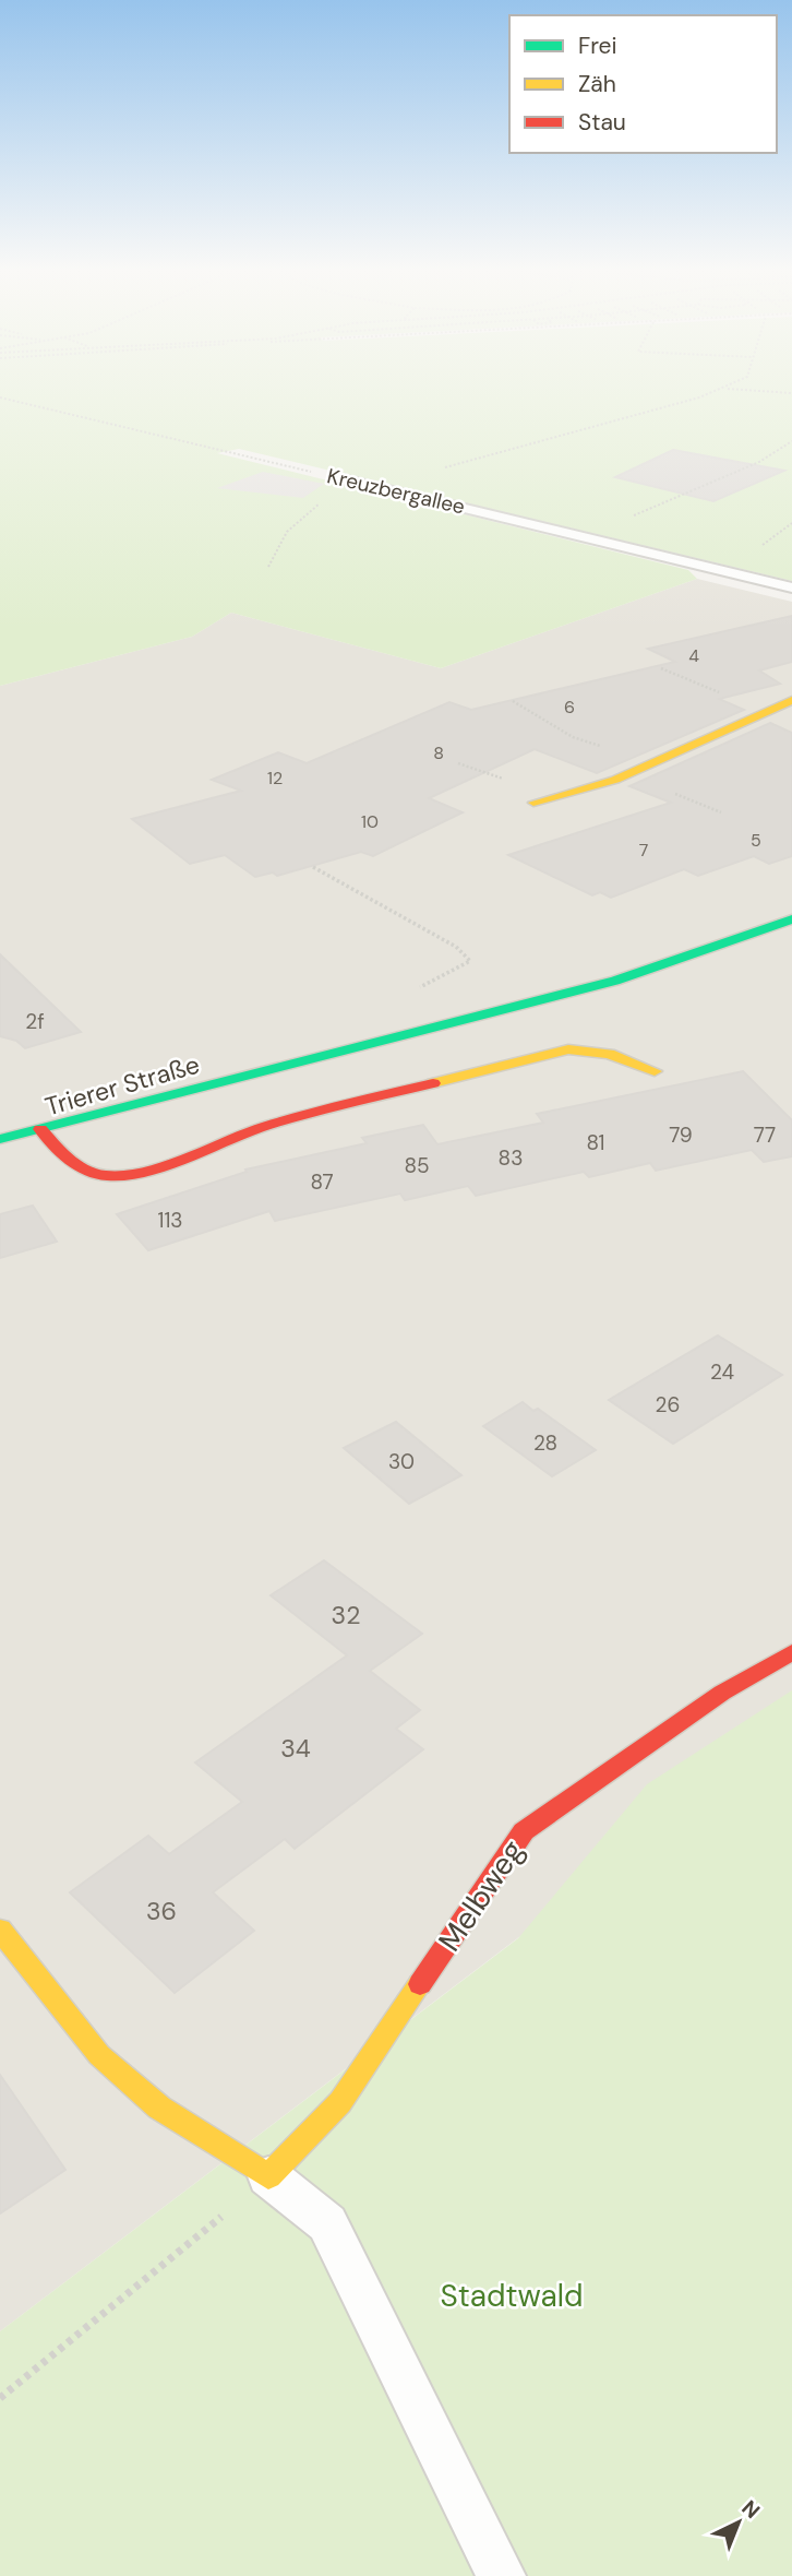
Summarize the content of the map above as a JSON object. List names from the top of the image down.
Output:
{
  "streets": {
    "street": ["Trierer Straße", "Melbweg"],
    "lane": ["Kreuzbergallee"]
  },
  "parks": ["Stadtwald"],
  "house_numbers": [
    "4",
    "6",
    "8",
    "12",
    "10",
    "5",
    "7",
    "2f",
    "79",
    "77",
    "81",
    "83",
    "85",
    "87",
    "113",
    "24",
    "26",
    "28",
    "30",
    "32",
    "34",
    "36"
  ],
  "legend": ["Frei", "Zäh", "Stau"],
  "north": "top right"
}
